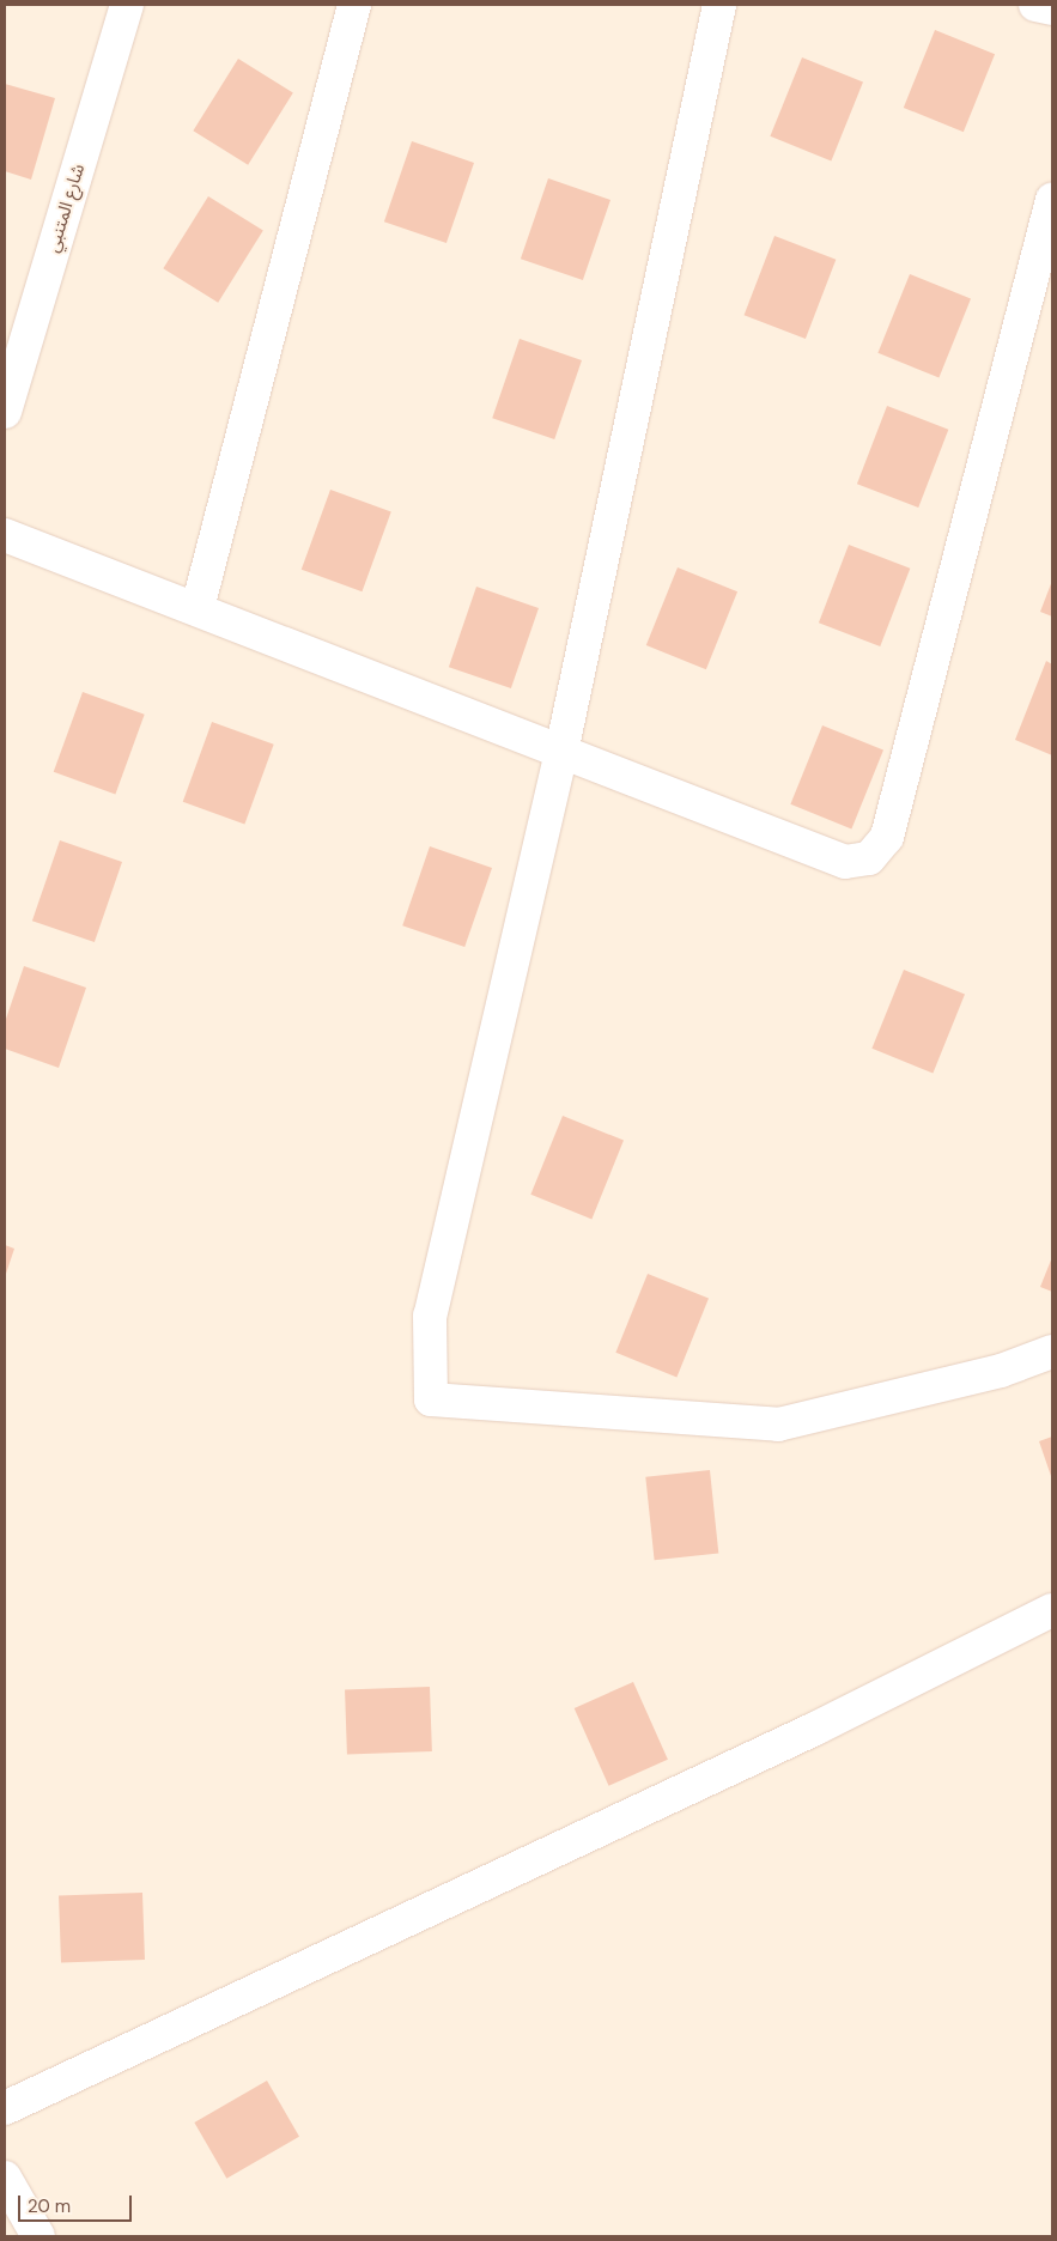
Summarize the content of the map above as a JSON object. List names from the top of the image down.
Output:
{
  "streets": {
    "street": ["شارع المتنبي"]
  },
  "scale_bar": "20 m"
}
